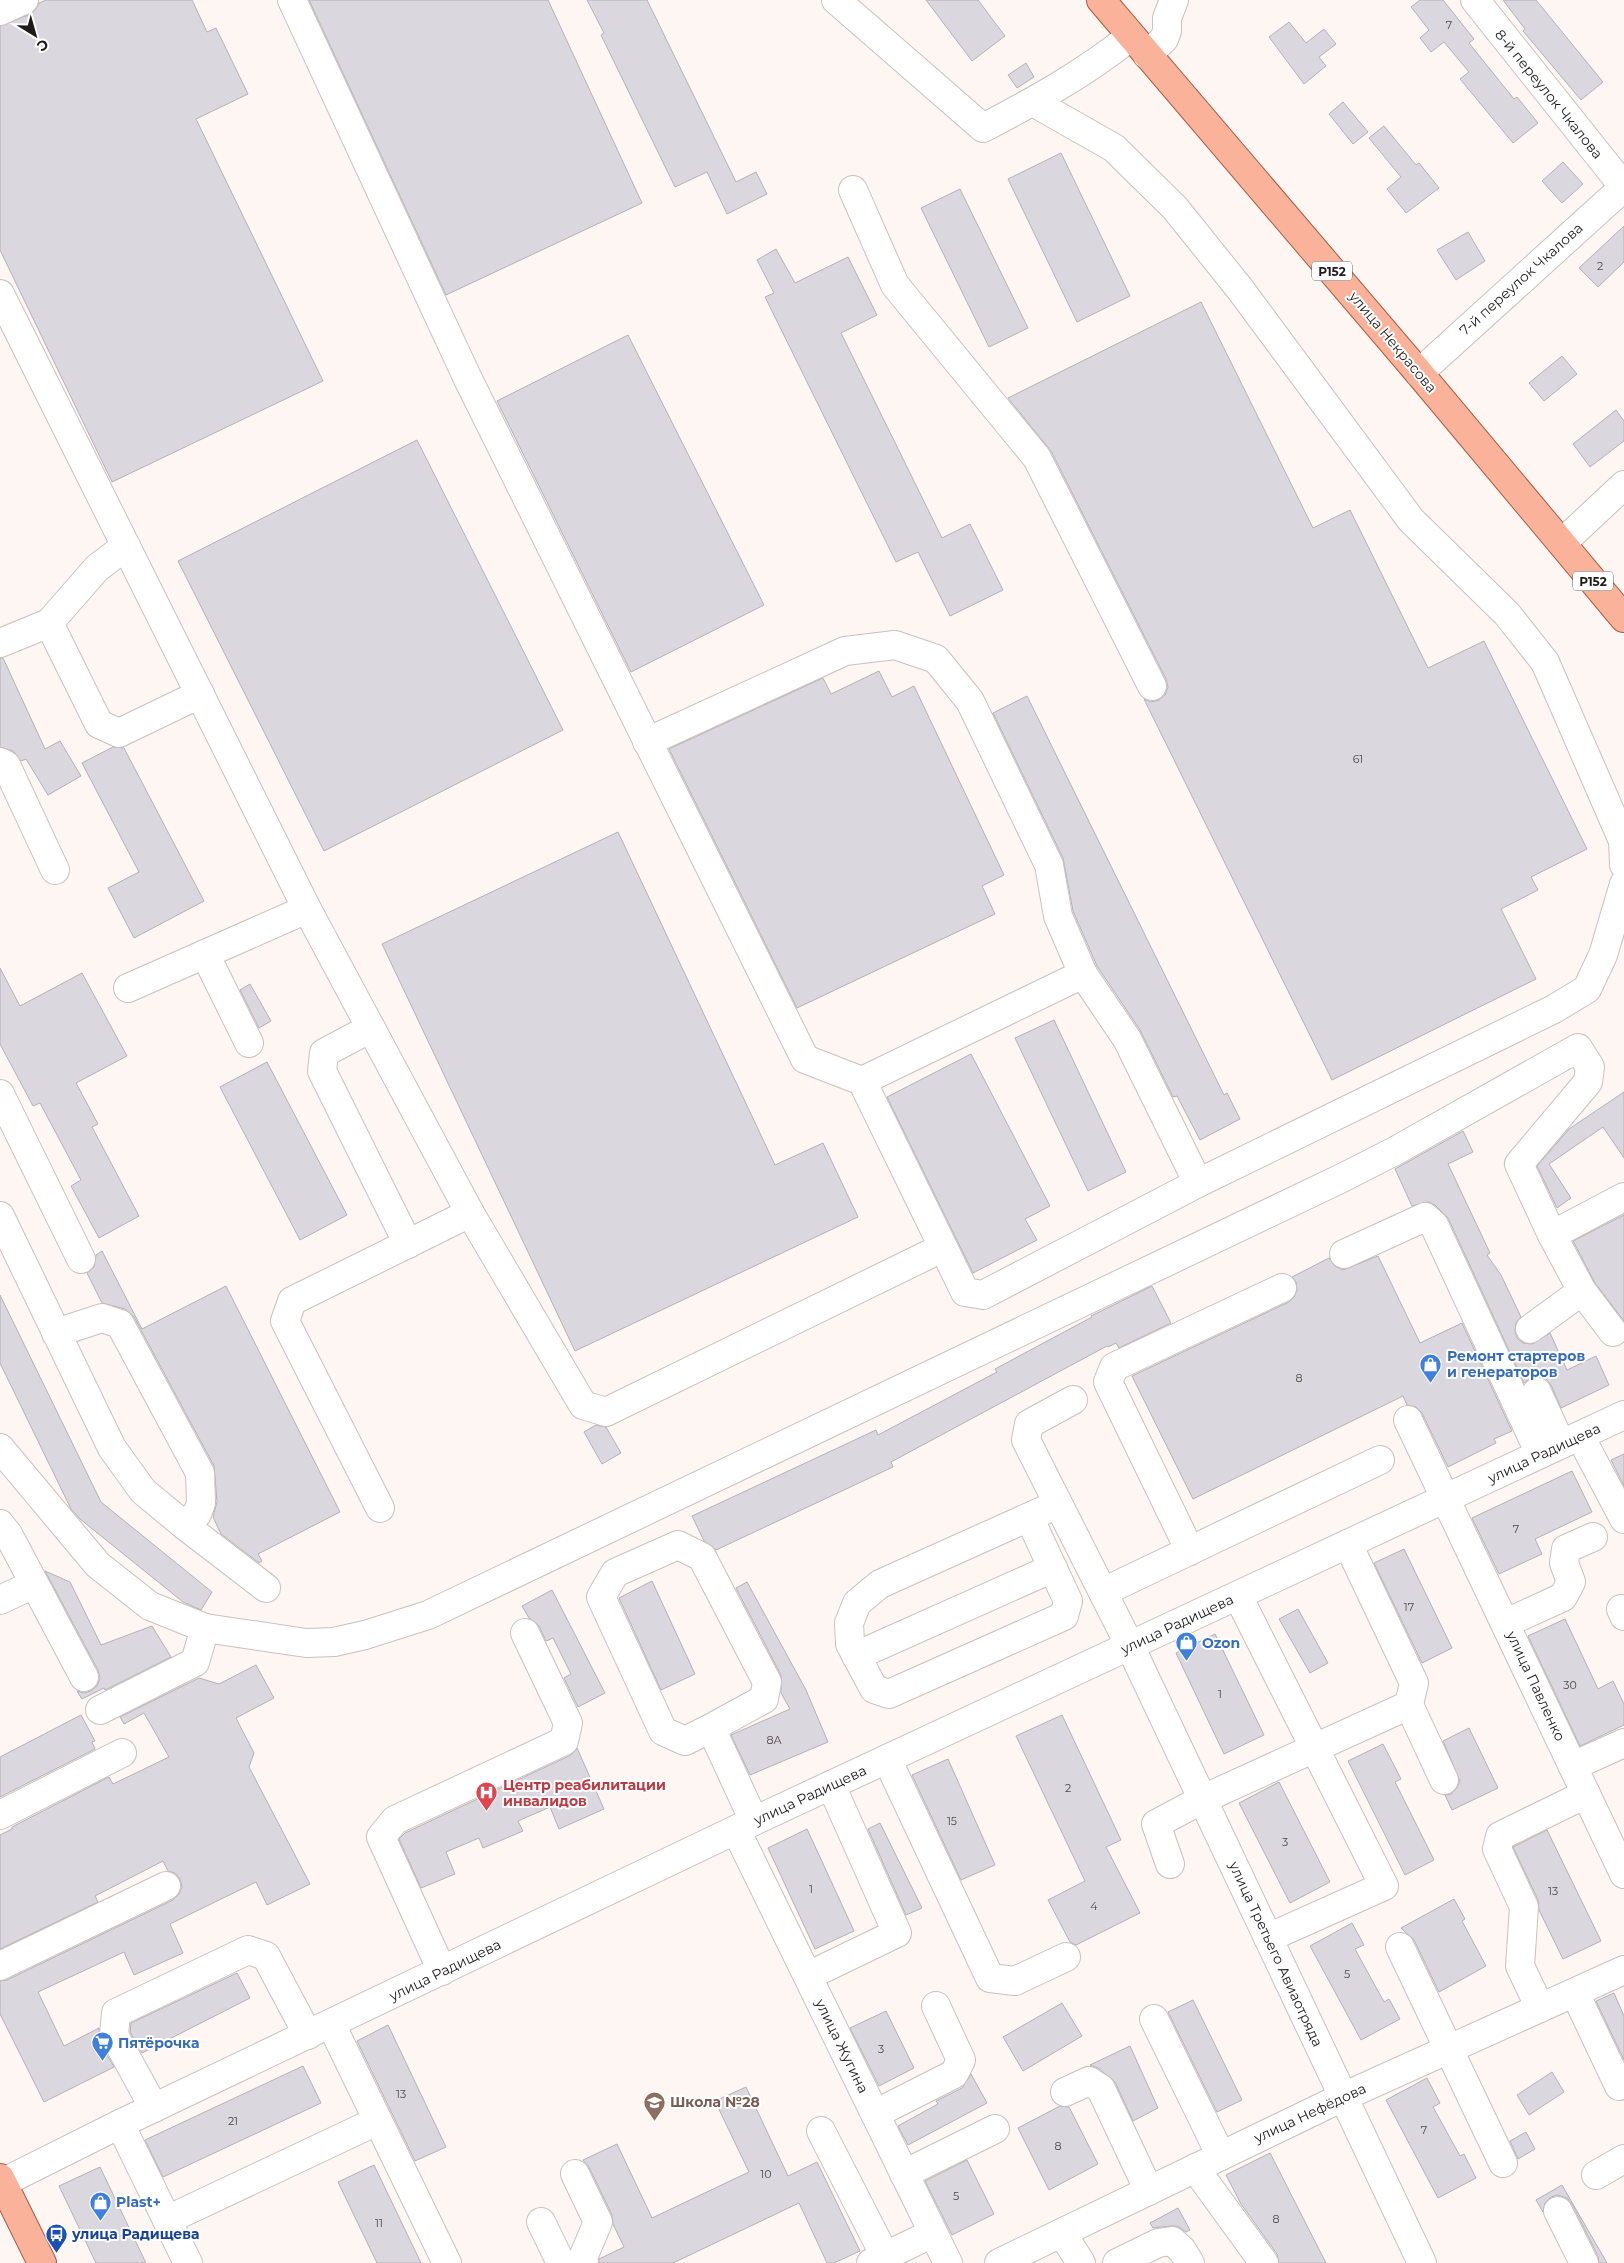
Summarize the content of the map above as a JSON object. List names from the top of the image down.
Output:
{
  "streets": {
    "main road": ["Р152", "улица Некрасова"],
    "street": [
      "8-й переулок Чкалова",
      "7-й переулок Чкалова",
      "улица Радищева",
      "улица Павленко",
      "улица Третьего Авиаотряда",
      "улица Жугина",
      "улица Нефёдова"
    ]
  },
  "crossings": [
    ["8-й переулок Чкалова", "7-й переулок Чкалова"],
    ["7-й переулок Чкалова", "улица Некрасова"],
    ["улица Радищева", "улица Павленко"],
    ["улица Радищева", "улица Третьего Авиаотряда"],
    ["улица Радищева", "улица Жугина"],
    ["улица Третьего Авиаотряда", "улица Нефёдова"]
  ],
  "places": {
    "shop": ["Ремонт стартеров и генераторов", "Ozon", "Plast+"],
    "hospital": ["Центр реабилитации инвалидов"],
    "supermarket": ["Пятёрочка"],
    "school or university": ["Школа №28"],
    "bus stop": ["улица Радищева"]
  },
  "house_numbers": [
    "7",
    "2",
    "61",
    "8",
    "7",
    "17",
    "30",
    "1",
    "8А",
    "2",
    "15",
    "3",
    "1",
    "13",
    "4",
    "5",
    "3",
    "13",
    "21",
    "7",
    "8",
    "10",
    "5",
    "8",
    "11"
  ],
  "north": "bottom right"
}
